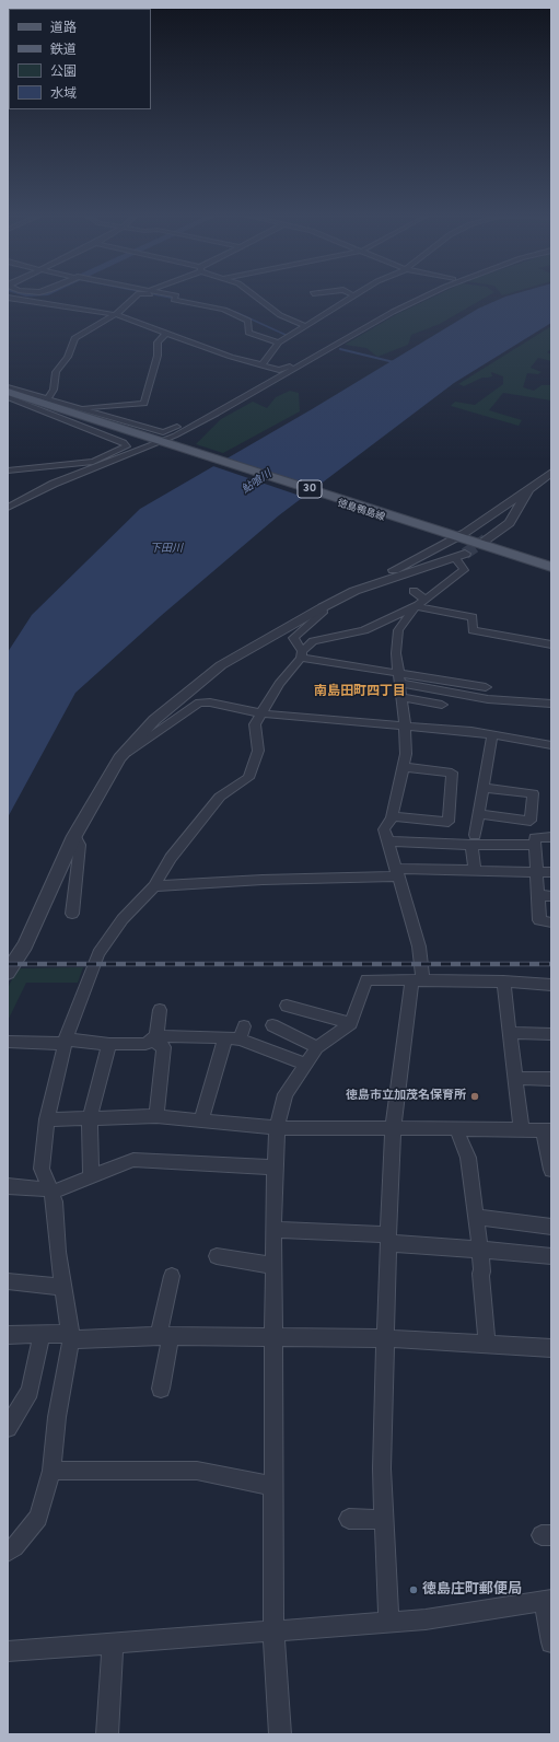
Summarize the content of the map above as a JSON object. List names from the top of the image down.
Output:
{
  "streets": {
    "main road": ["30", "徳島鴨島線"]
  },
  "districts": ["南島田町四丁目"],
  "water": ["鮎喰川", "下田川"],
  "places": ["徳島市立加茂名保育所", "徳島庄町郵便局"],
  "legend": [
    "道路",
    "鉄道",
    "公園",
    "水域"
  ]
}
